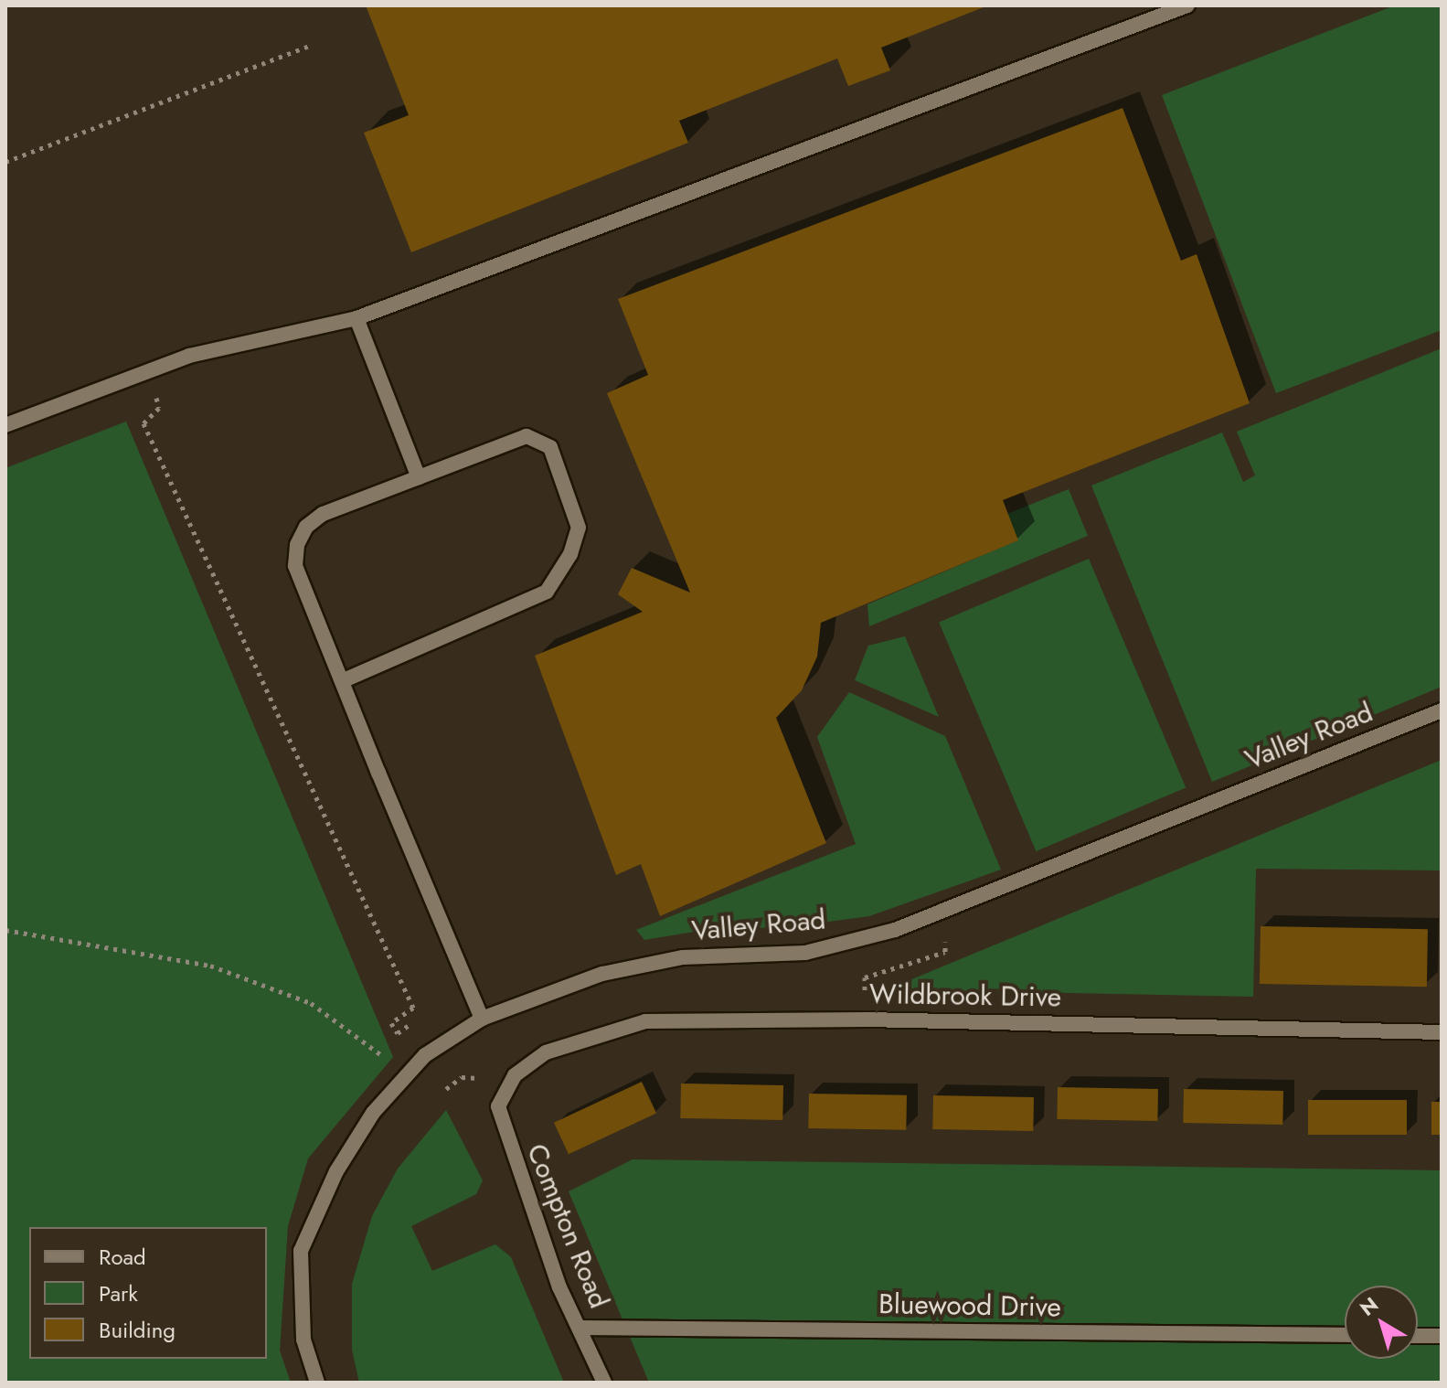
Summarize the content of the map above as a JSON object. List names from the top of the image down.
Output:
{
  "streets": {
    "street": [
      "Valley Road",
      "Wildbrook Drive",
      "Compton Road",
      "Bluewood Drive"
    ]
  },
  "crossings": [
    ["Wildbrook Drive", "Compton Road"],
    ["Compton Road", "Bluewood Drive"]
  ],
  "legend": ["Road", "Park", "Building"],
  "north": "top left"
}
